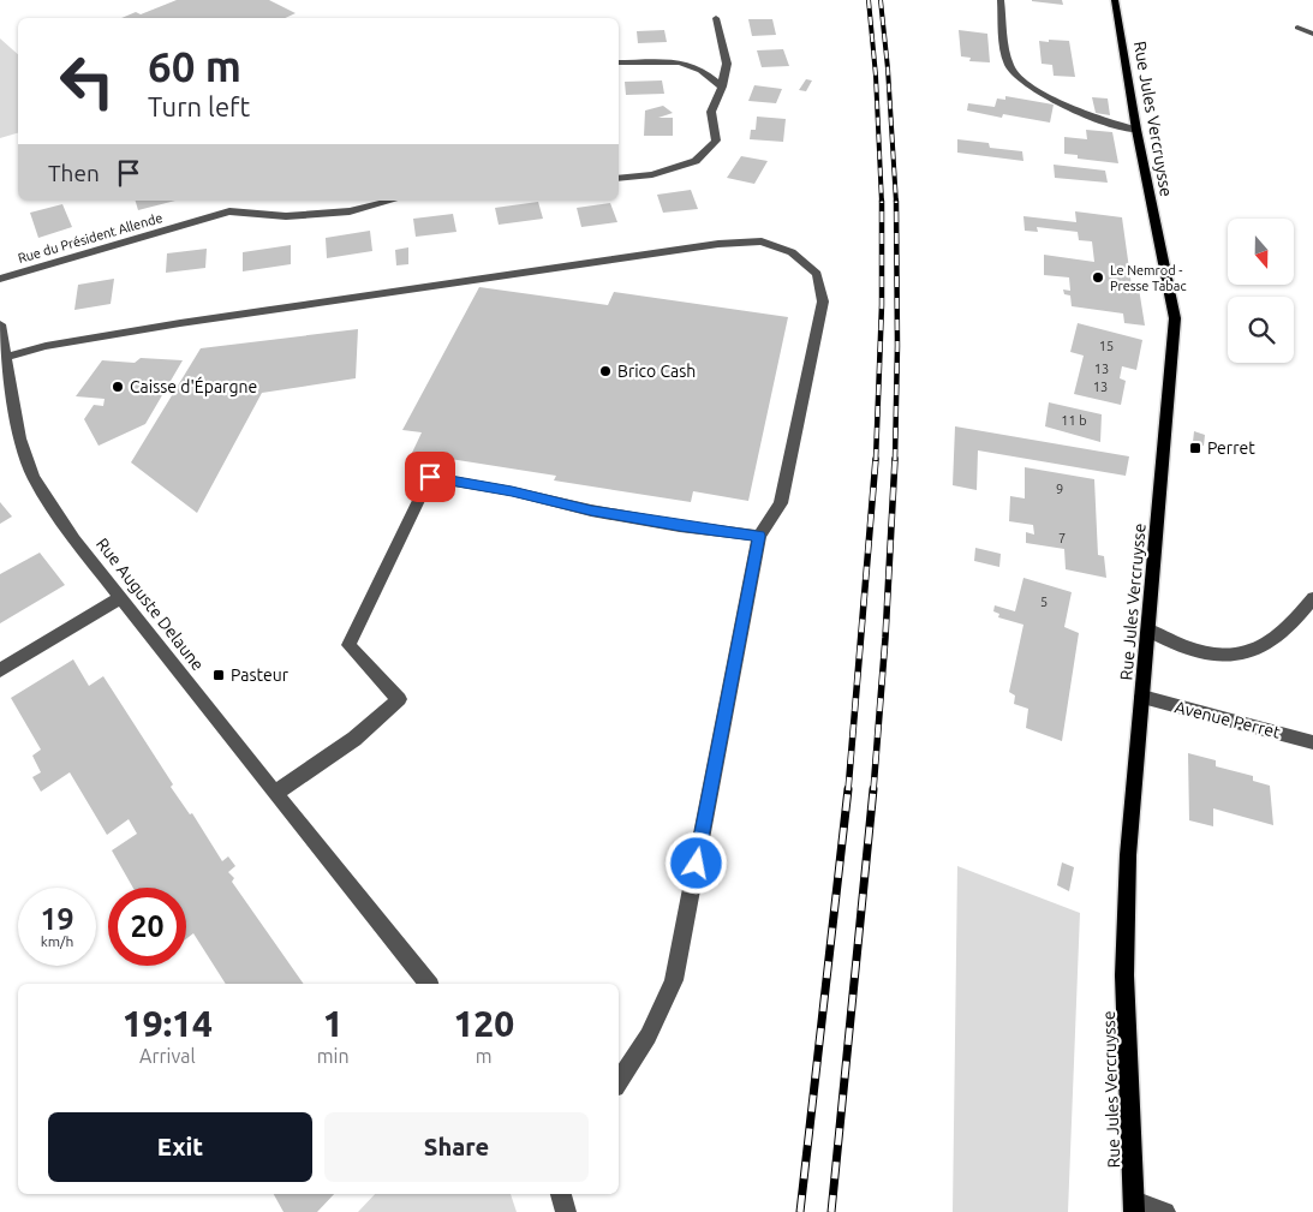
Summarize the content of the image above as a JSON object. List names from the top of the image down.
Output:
{
  "streets": {
    "main road": ["Rue Jules Vercruysse"],
    "street": ["Rue du Président Allende", "Rue Auguste Delaune", "Avenue Perret"]
  },
  "crossings": [
    ["Rue Jules Vercruysse", "Avenue Perret"]
  ],
  "places": {
    "other": ["Le Nemrod - Presse Tabac", "Brico Cash", "Caisse d'Épargne"],
    "transit": ["Perret", "Pasteur"]
  },
  "house_numbers": [
    "15",
    "13",
    "13",
    "11 b",
    "9",
    "7",
    "5"
  ],
  "north": "bottom",
  "page": {
    "turn": ["60 m", "Turn left"],
    "then": "Then",
    "speed": "19 km/h",
    "limit": "20",
    "eta": [
      "19:14",
      "Arrival",
      "1",
      "min",
      "120",
      "m"
    ],
    "buttons": ["Exit", "Share"]
  }
}
